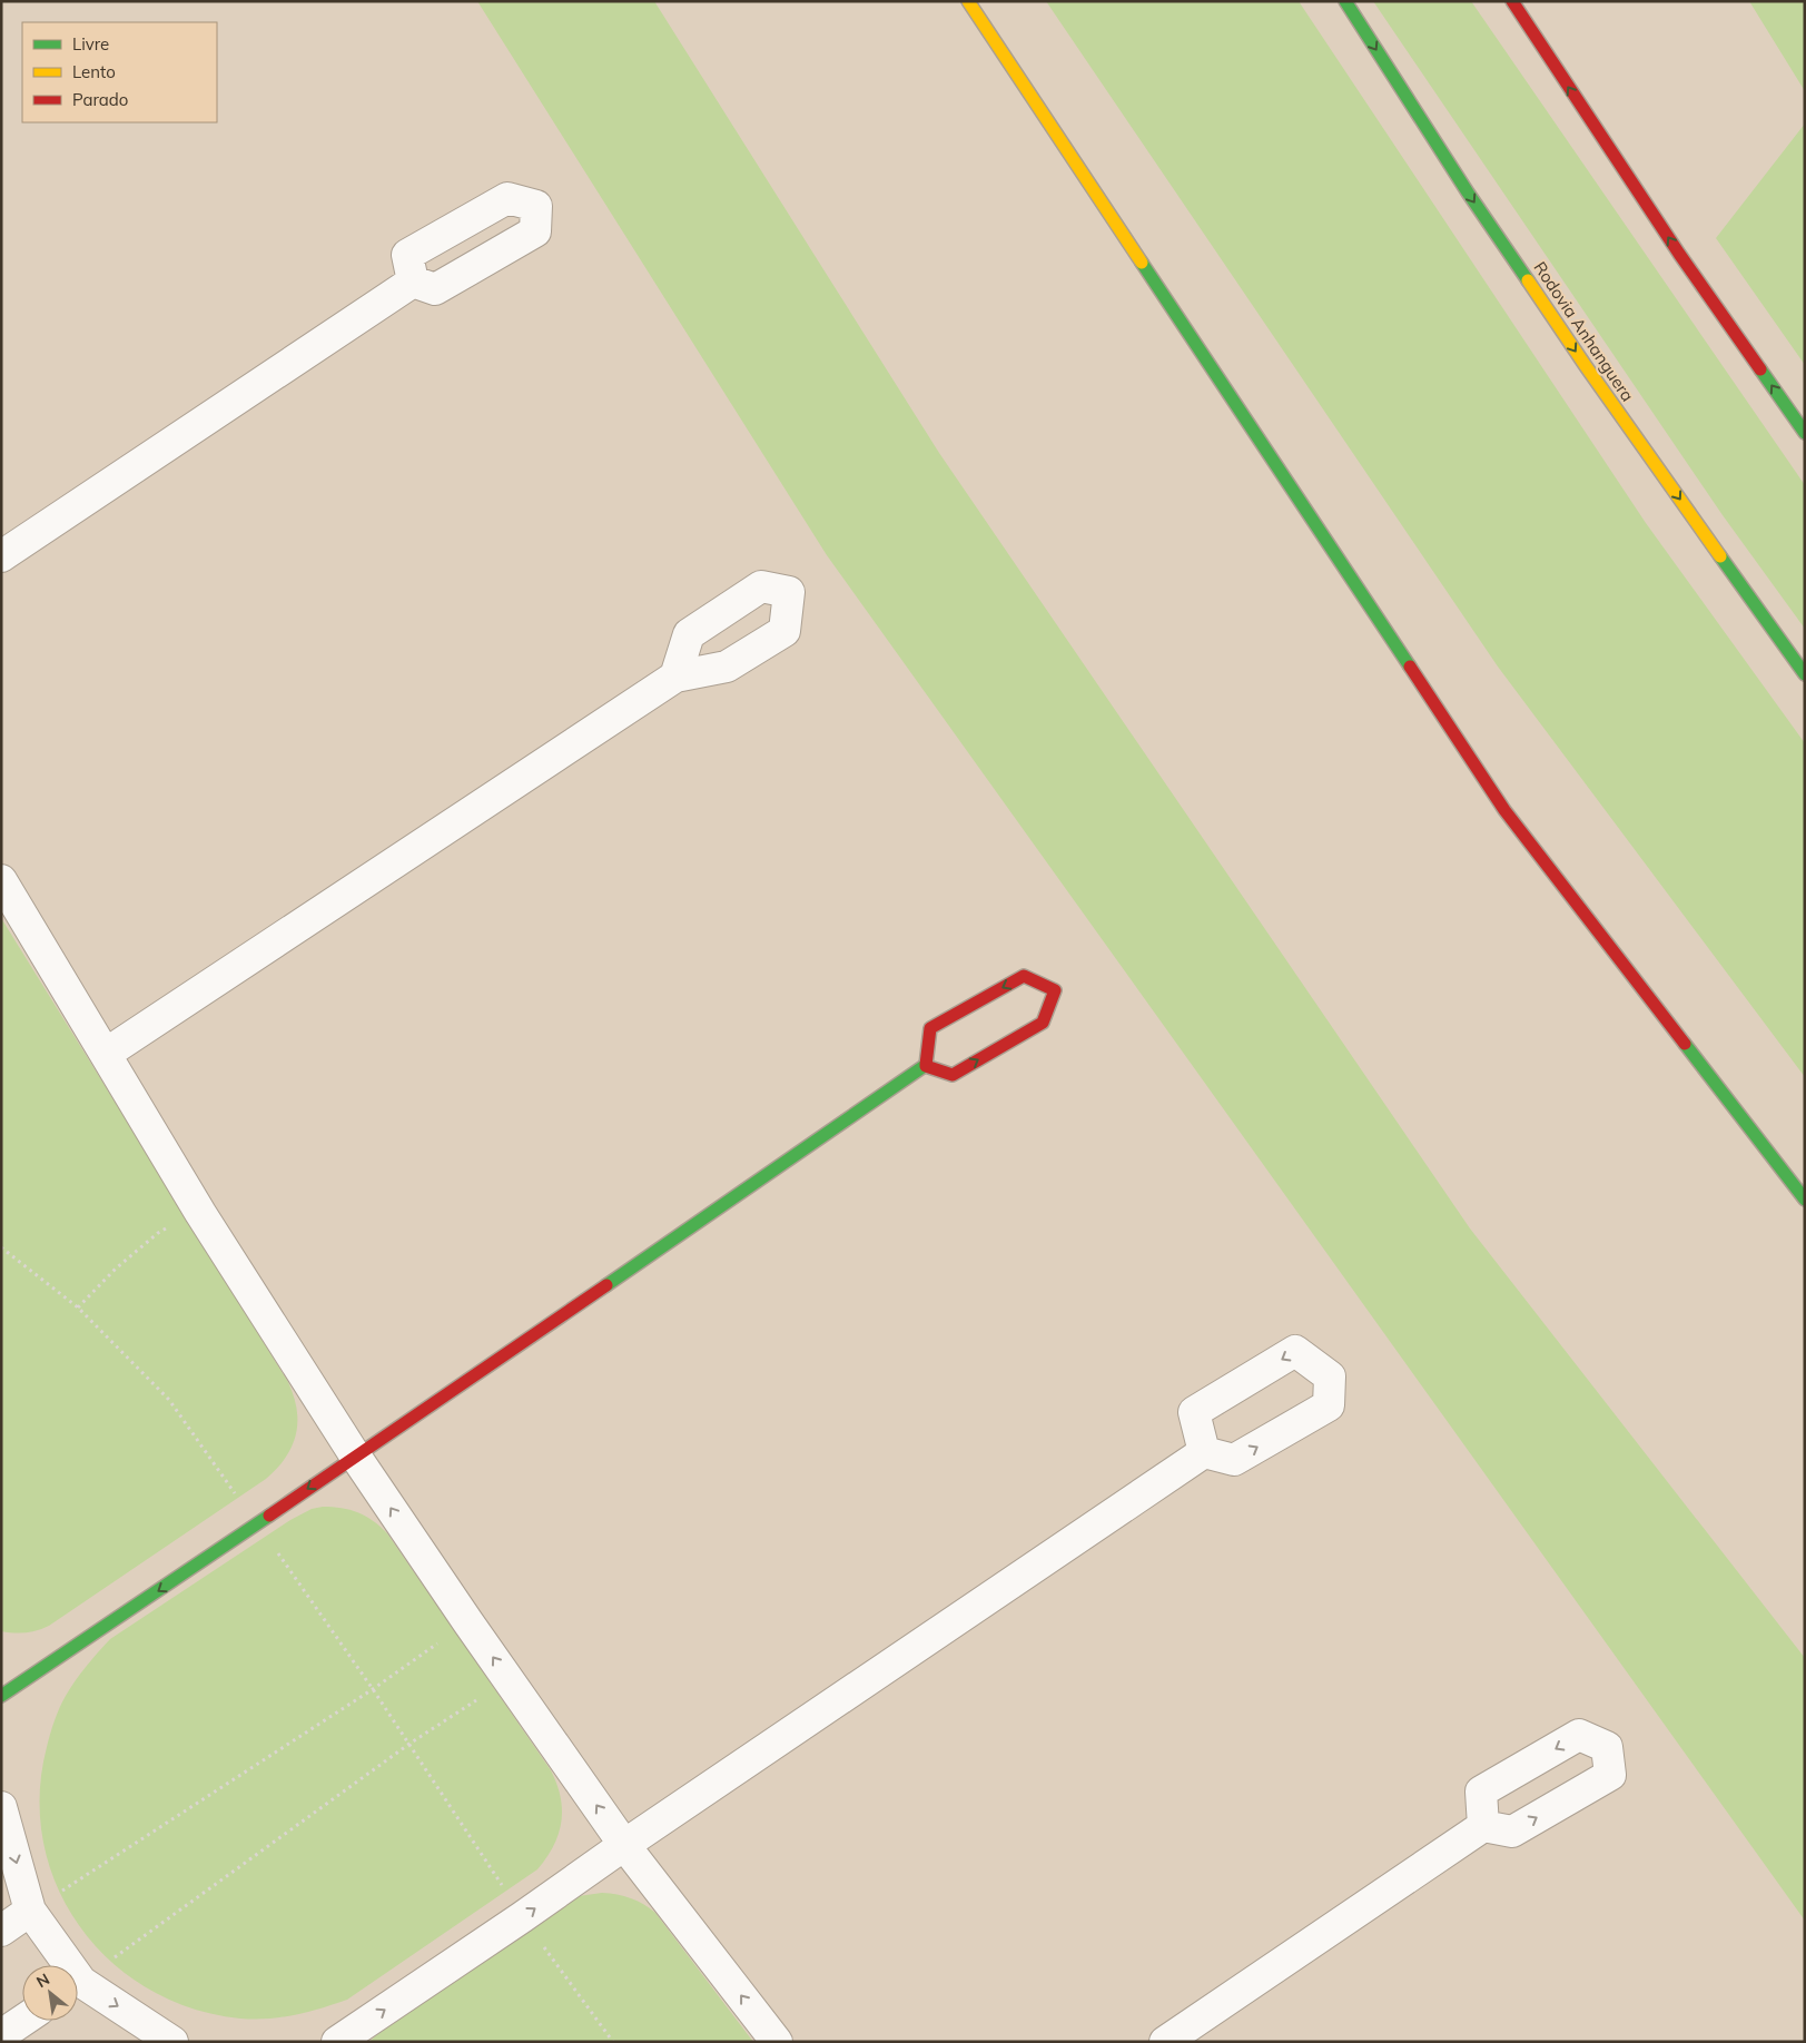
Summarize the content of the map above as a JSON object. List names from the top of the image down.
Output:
{
  "streets": {
    "main road": ["Rodovia Anhanguera"]
  },
  "one_way": ["Rodovia Anhanguera"],
  "legend": ["Livre", "Lento", "Parado"],
  "north": "top left"
}
